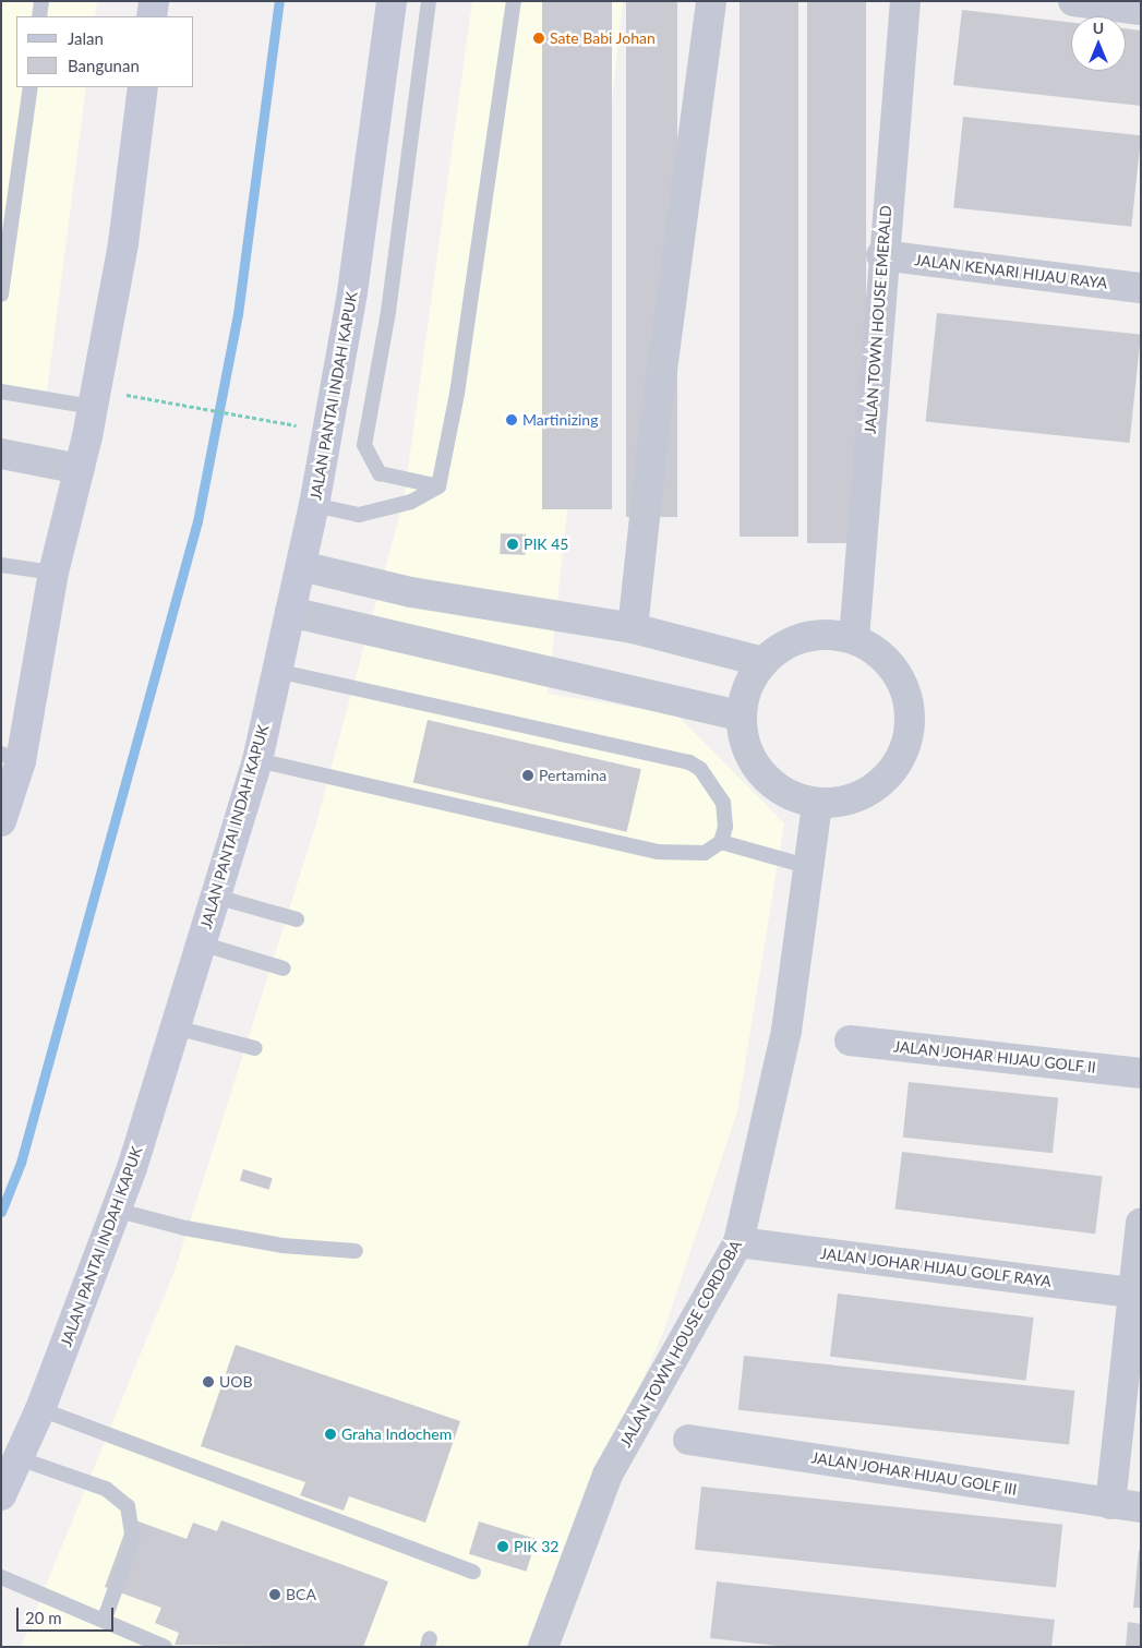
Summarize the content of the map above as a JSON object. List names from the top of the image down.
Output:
{
  "streets": {
    "main road": ["JALAN PANTAI INDAH KAPUK"],
    "street": [
      "JALAN KENARI HIJAU RAYA",
      "JALAN TOWN HOUSE EMERALD",
      "JALAN JOHAR HIJAU GOLF II",
      "JALAN JOHAR HIJAU GOLF RAYA",
      "JALAN TOWN HOUSE CORDOBA",
      "JALAN JOHAR HIJAU GOLF III"
    ]
  },
  "crossings": [
    ["JALAN KENARI HIJAU RAYA", "JALAN TOWN HOUSE EMERALD"],
    ["JALAN TOWN HOUSE EMERALD", "JALAN TOWN HOUSE CORDOBA"],
    ["JALAN JOHAR HIJAU GOLF RAYA", "JALAN TOWN HOUSE CORDOBA"]
  ],
  "places": [
    "Sate Babi Johan",
    "Martinizing",
    "PIK 45",
    "Pertamina",
    "UOB",
    "Graha Indochem",
    "PIK 32",
    "BCA"
  ],
  "legend": ["Jalan", "Bangunan"],
  "scale_bar": "20 m",
  "north": "top"
}
